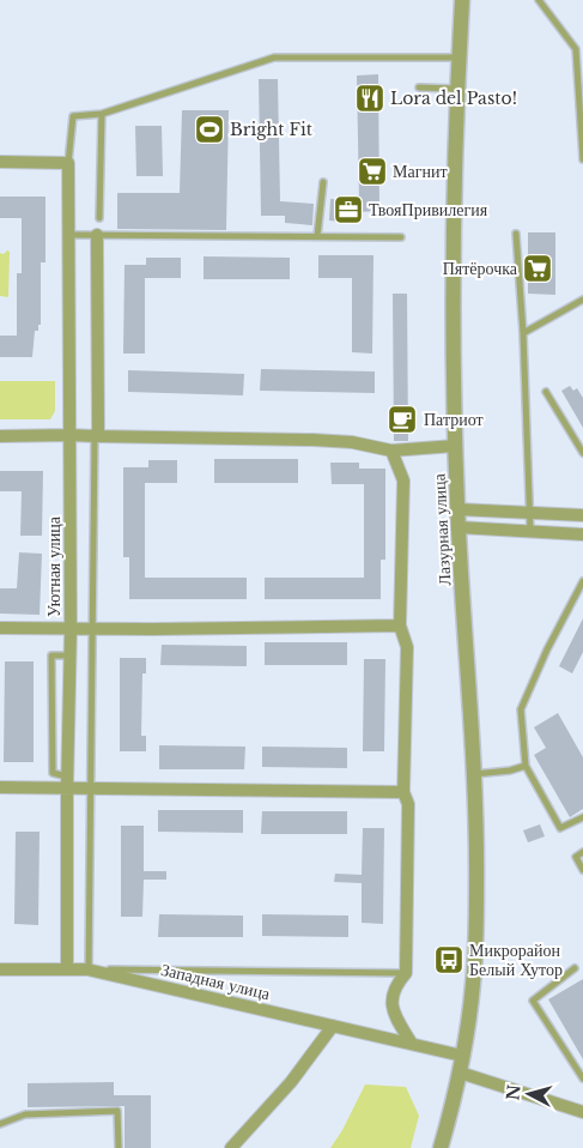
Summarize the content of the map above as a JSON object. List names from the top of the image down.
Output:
{
  "streets": {
    "street": ["Лазурная улица", "Уютная улица", "Западная улица"]
  },
  "crossings": [
    ["Лазурная улица", "Западная улица"],
    ["Уютная улица", "Западная улица"]
  ],
  "places": {
    "restaurant": ["Lora del Pasto!"],
    "sports": ["Bright Fit"],
    "supermarket": ["Магнит", "Пятёрочка"],
    "office": ["ТвояПривилегия"],
    "cafe": ["Патриот"],
    "bus stop": ["Микрорайон Белый Хутор"]
  },
  "north": "left"
}
